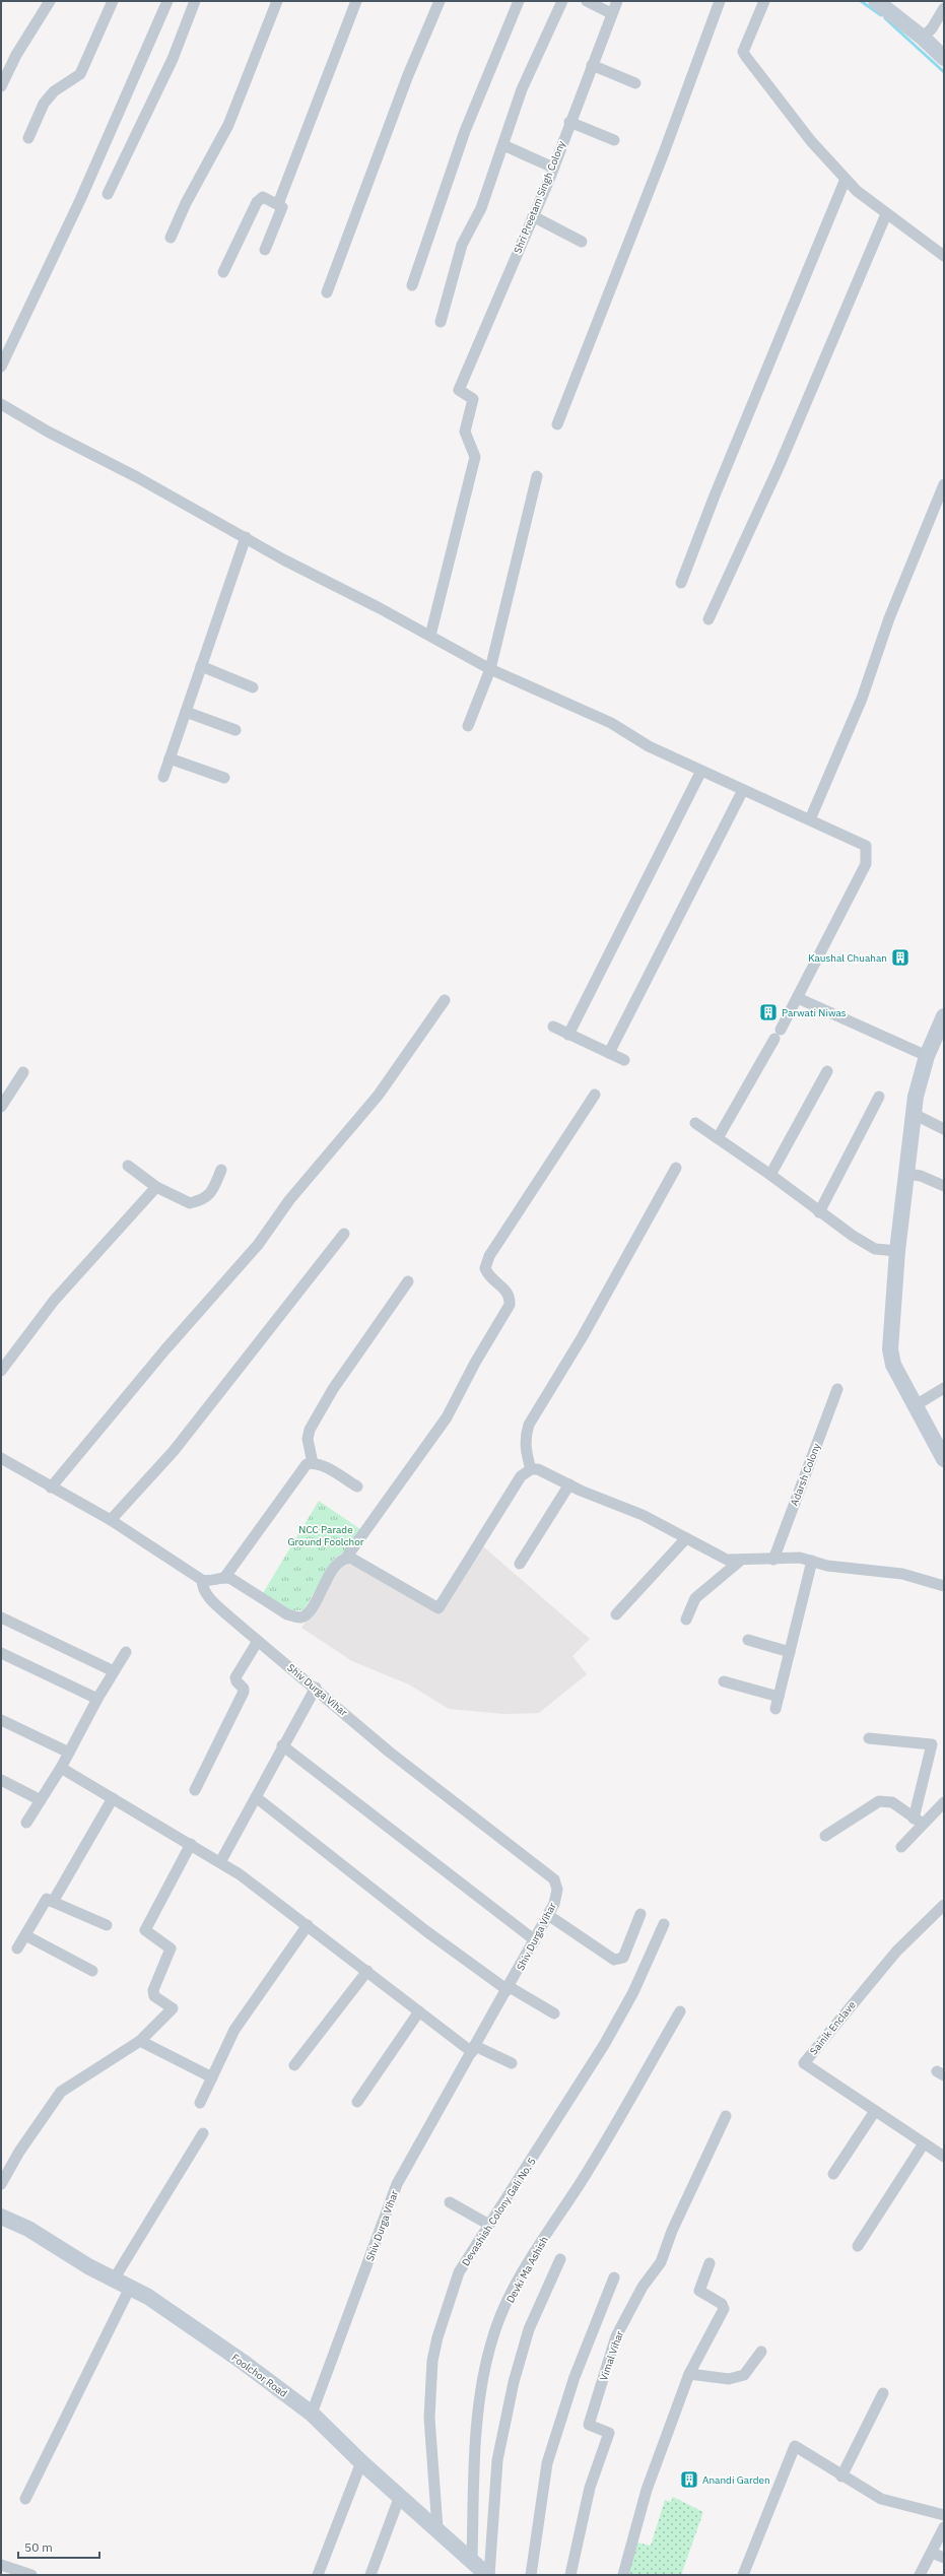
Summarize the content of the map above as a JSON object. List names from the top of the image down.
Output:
{
  "streets": {
    "street": [
      "Shri Preetam Singh Colony",
      "Adarsh Colony",
      "Shiv Durga Vihar",
      "Sainik Enclave",
      "Devashish Colony Gali No. 5",
      "Devki Ma Ashish",
      "Vimal Vihar",
      "Foolchor Road"
    ]
  },
  "crossings": [
    ["Shiv Durga Vihar", "Foolchor Road"],
    ["Devashish Colony Gali No. 5", "Foolchor Road"],
    ["Devki Ma Ashish", "Foolchor Road"]
  ],
  "parks": ["NCC Parade Ground Foolchor"],
  "places": {
    "building": ["Kaushal Chuahan", "Parwati Niwas", "Anandi Garden"]
  },
  "scale_bar": "50 m"
}
